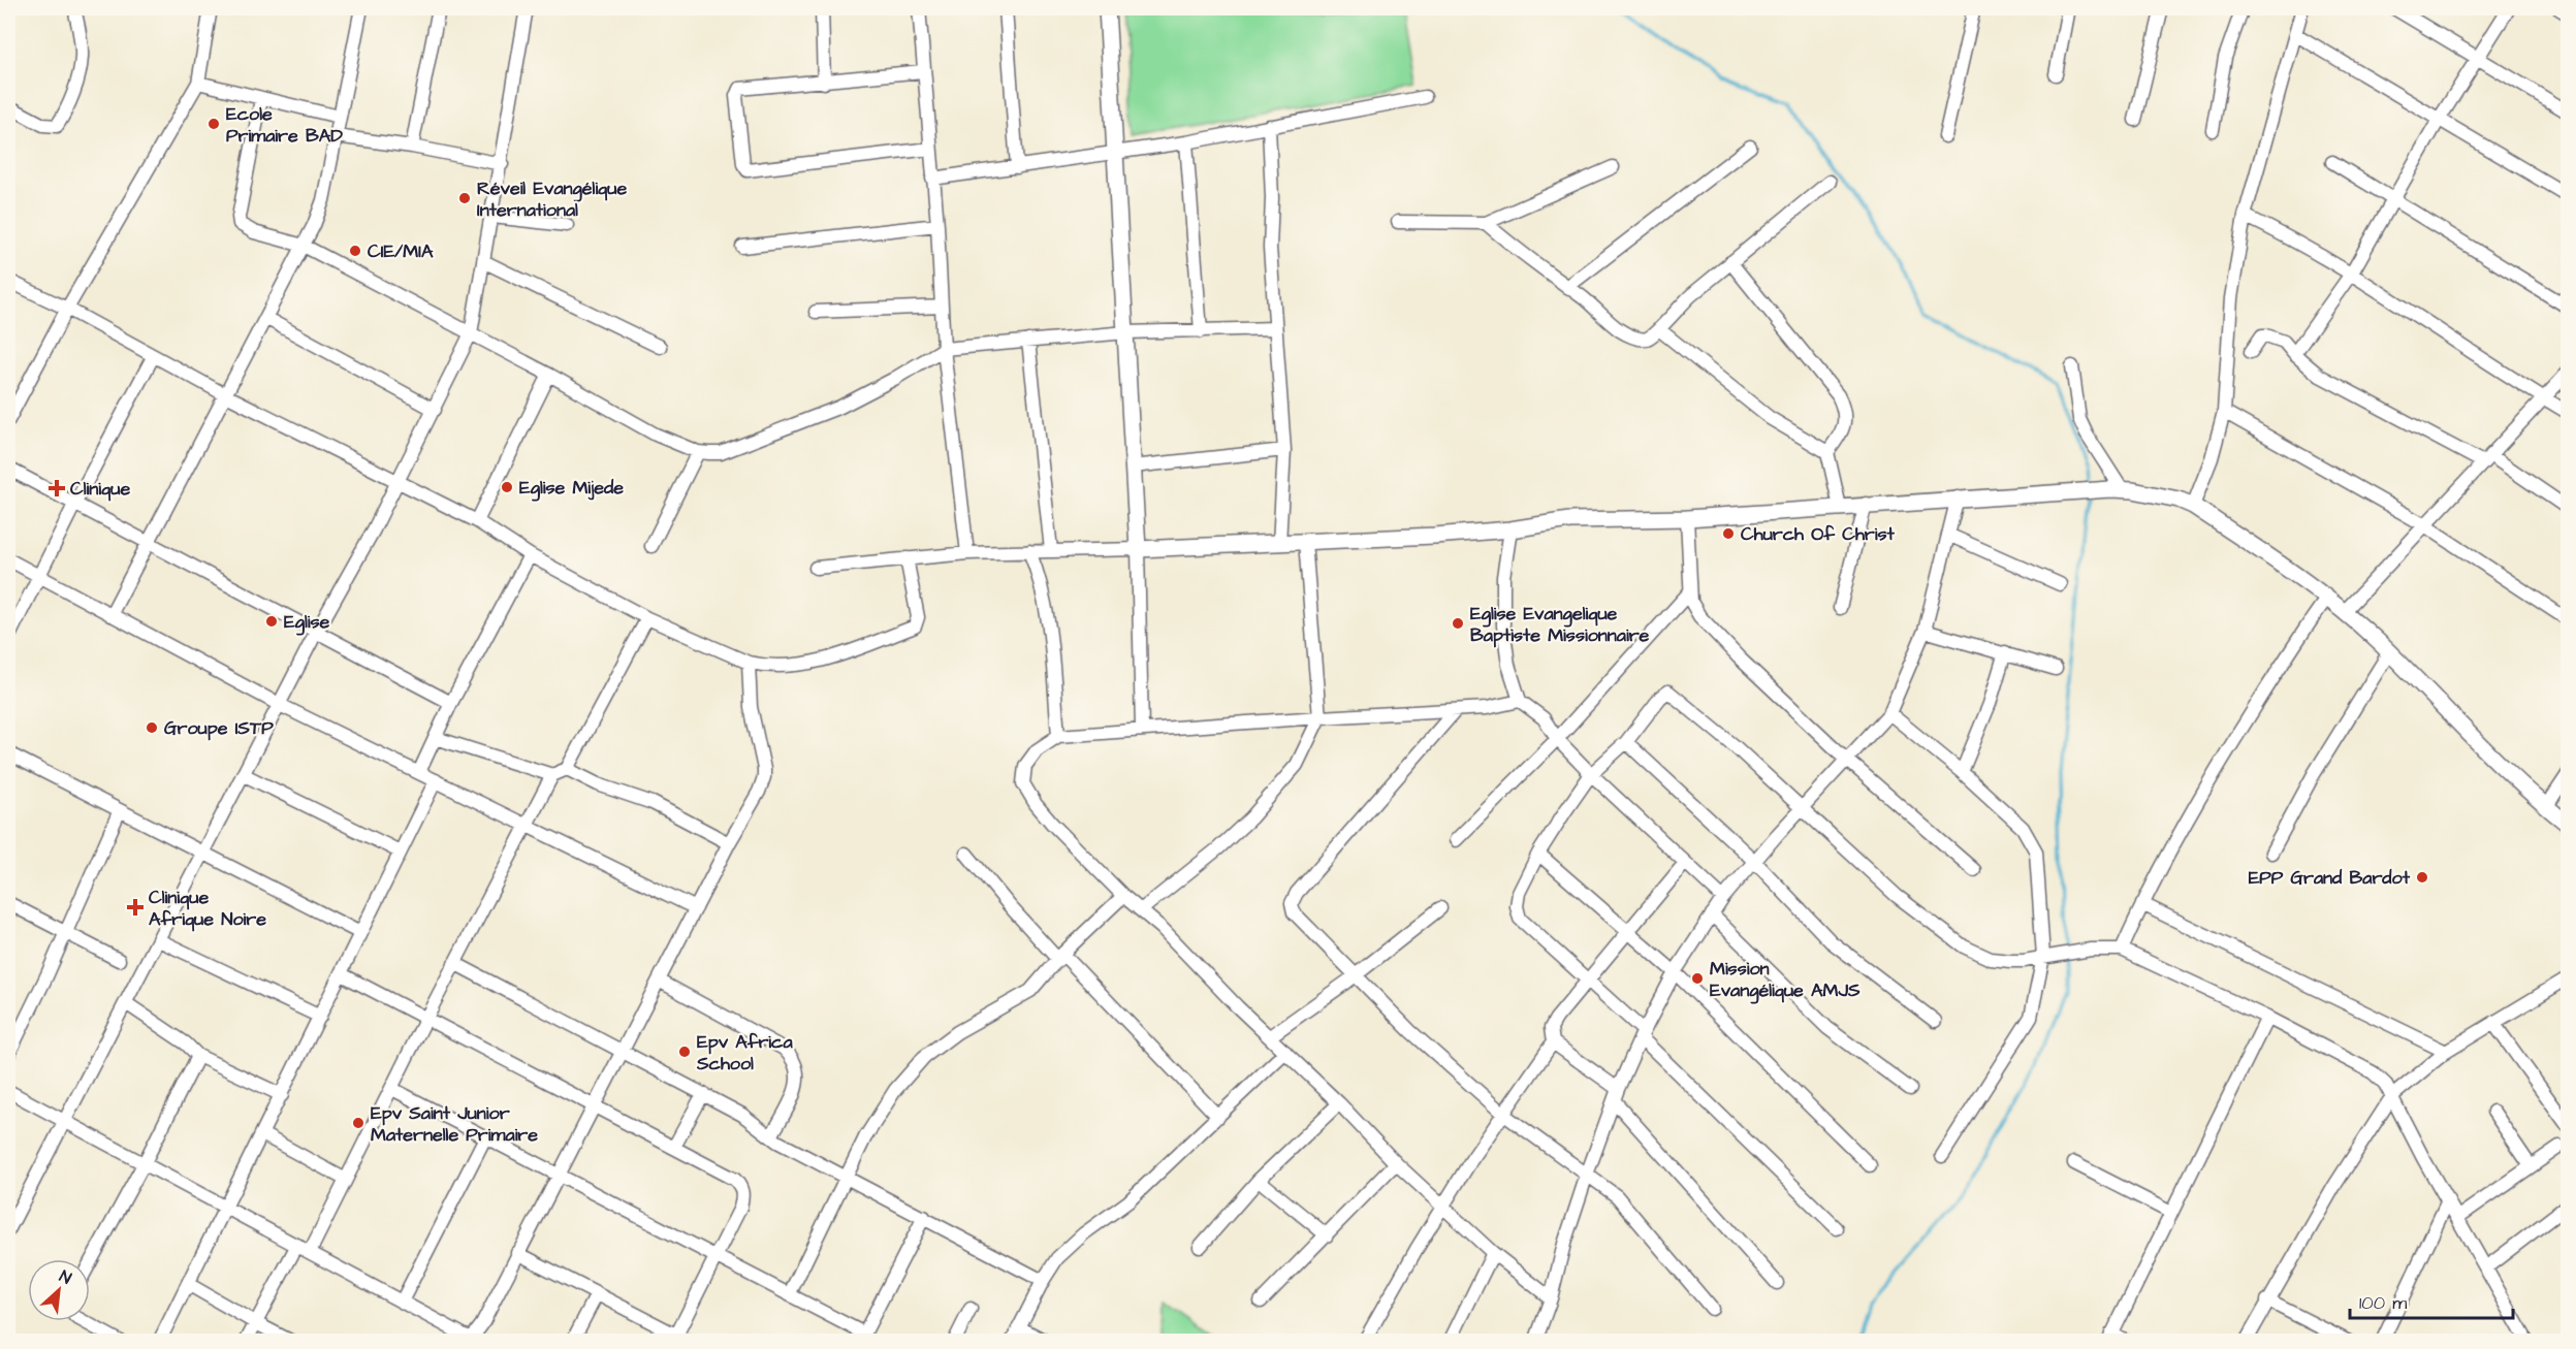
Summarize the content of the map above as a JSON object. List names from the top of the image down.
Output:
{
  "places": {
    "other": [
      "Ecole Primaire BAD",
      "Réveil Evangélique International",
      "CIE/MIA",
      "Eglise Mijede",
      "Church Of Christ",
      "Eglise",
      "Eglise Evangelique Baptiste Missionnaire",
      "Groupe ISTP",
      "EPP Grand Bardot",
      "Mission Evangélique AMJS",
      "Epv Africa School",
      "Epv Saint Junior Maternelle Primaire"
    ],
    "health": ["Clinique", "Clinique Afrique Noire"]
  },
  "scale_bar": "100 m",
  "north": "top right"
}
